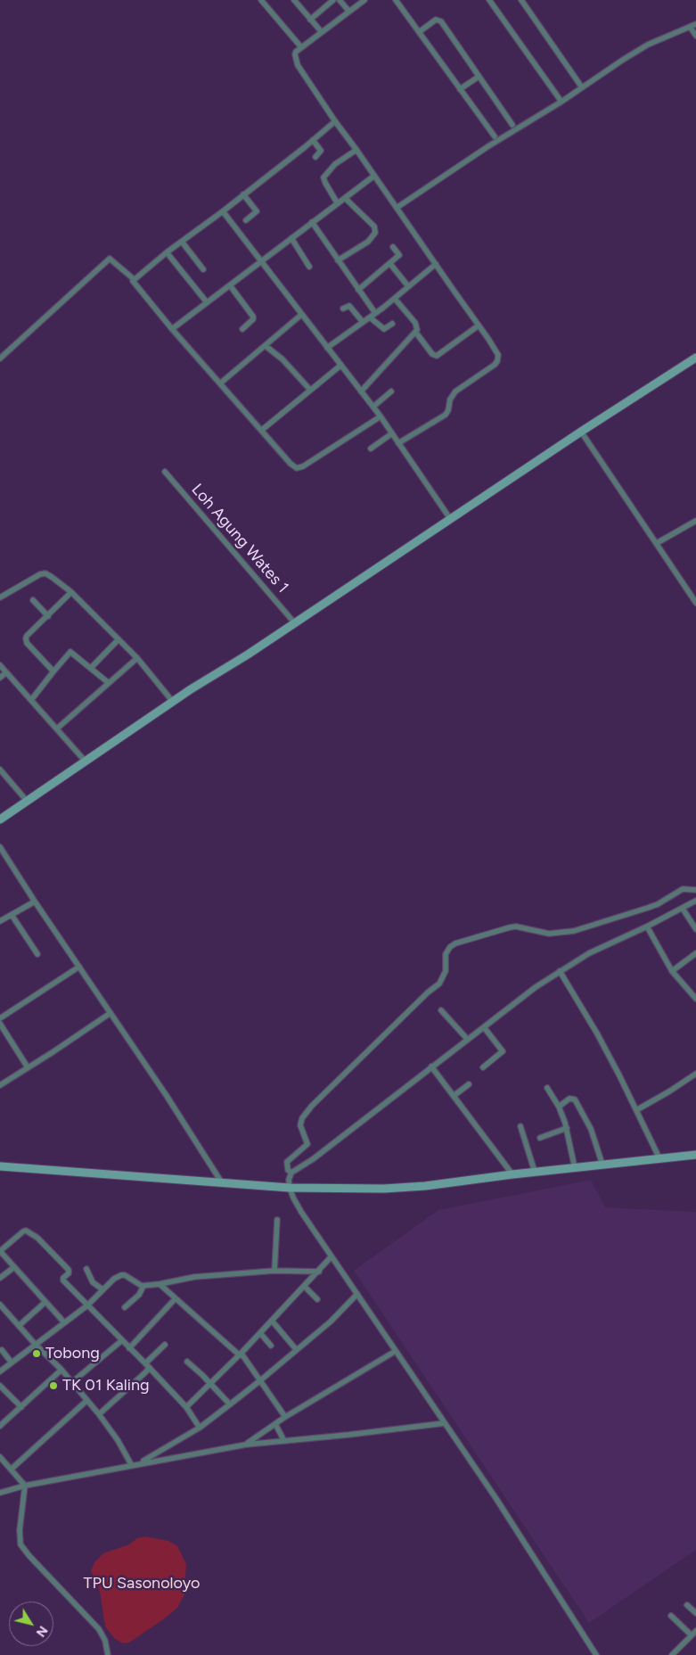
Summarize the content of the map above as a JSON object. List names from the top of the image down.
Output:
{
  "streets": {
    "street": ["Loh Agung Wates 1"]
  },
  "parks": ["TPU Sasonoloyo"],
  "places": ["Tobong", "TK 01 Kaling"],
  "north": "bottom right"
}
